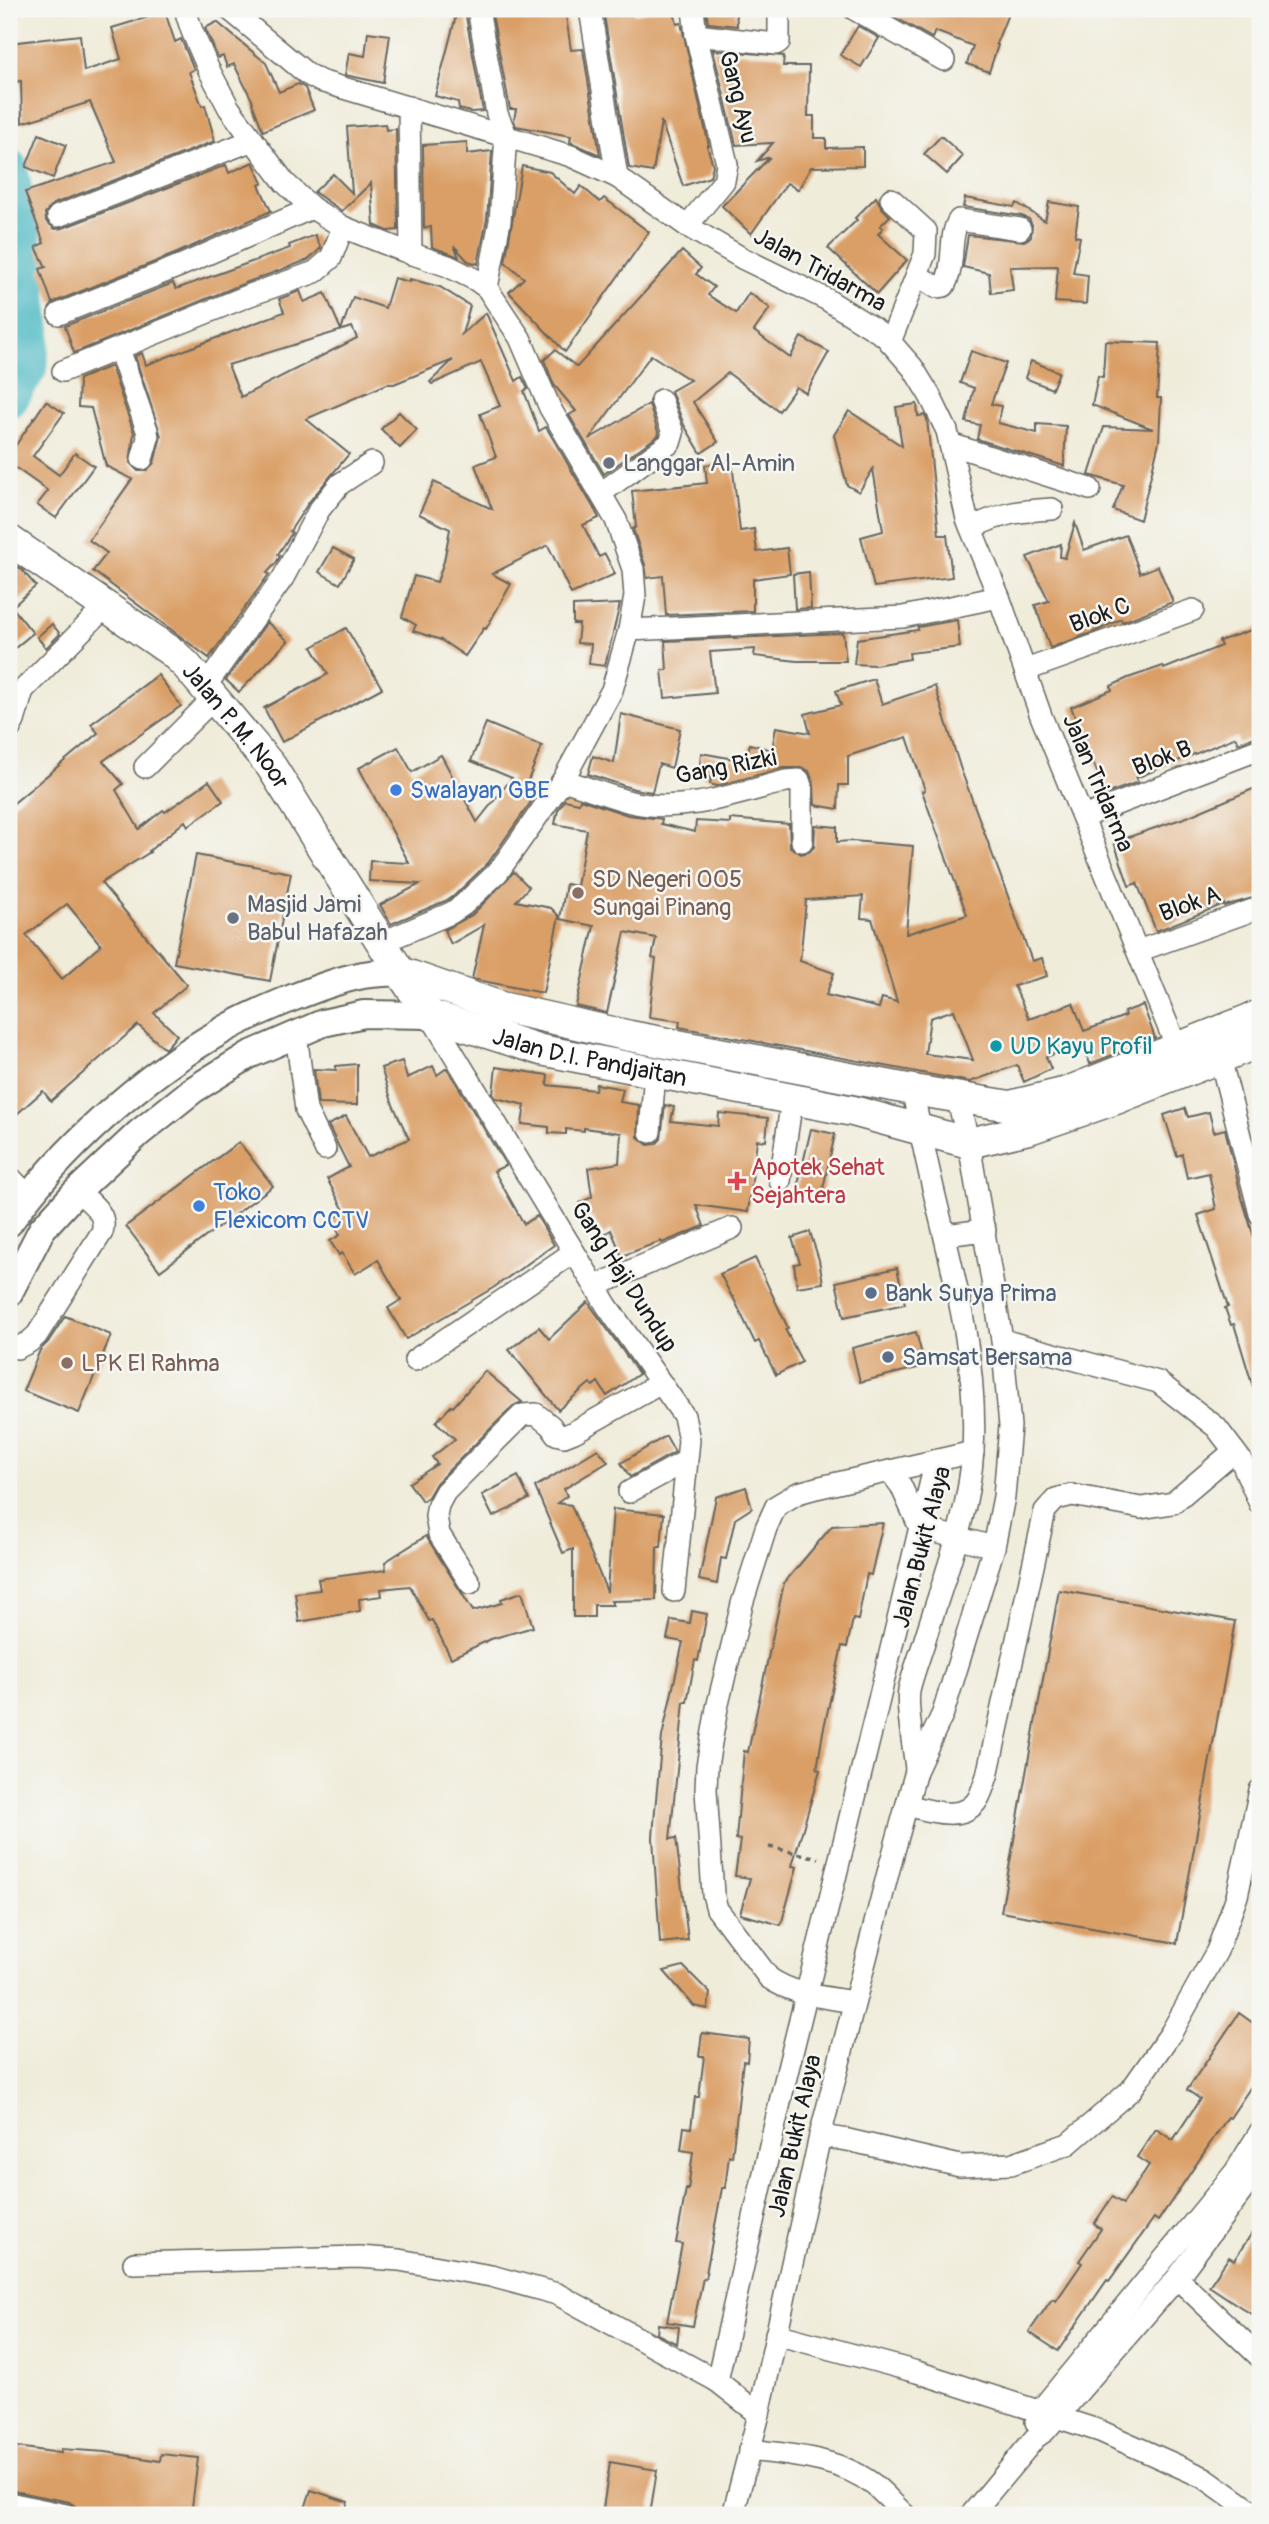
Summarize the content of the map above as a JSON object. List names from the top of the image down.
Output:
{
  "streets": {
    "highway": ["Jalan P. M. Noor", "Jalan D.I. Pandjaitan"],
    "street": [
      "Gang Ayu",
      "Jalan Tridarma",
      "Blok C",
      "Blok B",
      "Gang Rizki",
      "Blok A",
      "Gang Haji Dundup",
      "Jalan Bukit Alaya"
    ]
  },
  "crossings": [
    ["Gang Ayu", "Jalan Tridarma"],
    ["Jalan Tridarma", "Blok C"],
    ["Jalan Tridarma", "Blok B"],
    ["Jalan Tridarma", "Blok A"],
    ["Jalan Tridarma", "Jalan D.I. Pandjaitan"],
    ["Jalan P. M. Noor", "Jalan D.I. Pandjaitan"],
    ["Jalan P. M. Noor", "Gang Haji Dundup"],
    ["Jalan D.I. Pandjaitan", "Gang Haji Dundup"],
    ["Jalan D.I. Pandjaitan", "Jalan Bukit Alaya"]
  ],
  "places": {
    "other": [
      "Langgar Al-Amin",
      "Swalayan GBE",
      "SD Negeri 005 Sungai Pinang",
      "Masjid Jami Babul Hafazah",
      "UD Kayu Profil",
      "Toko Flexicom CCTV",
      "Bank Surya Prima",
      "Samsat Bersama",
      "LPK El Rahma"
    ],
    "health": ["Apotek Sehat Sejahtera"]
  }
}
